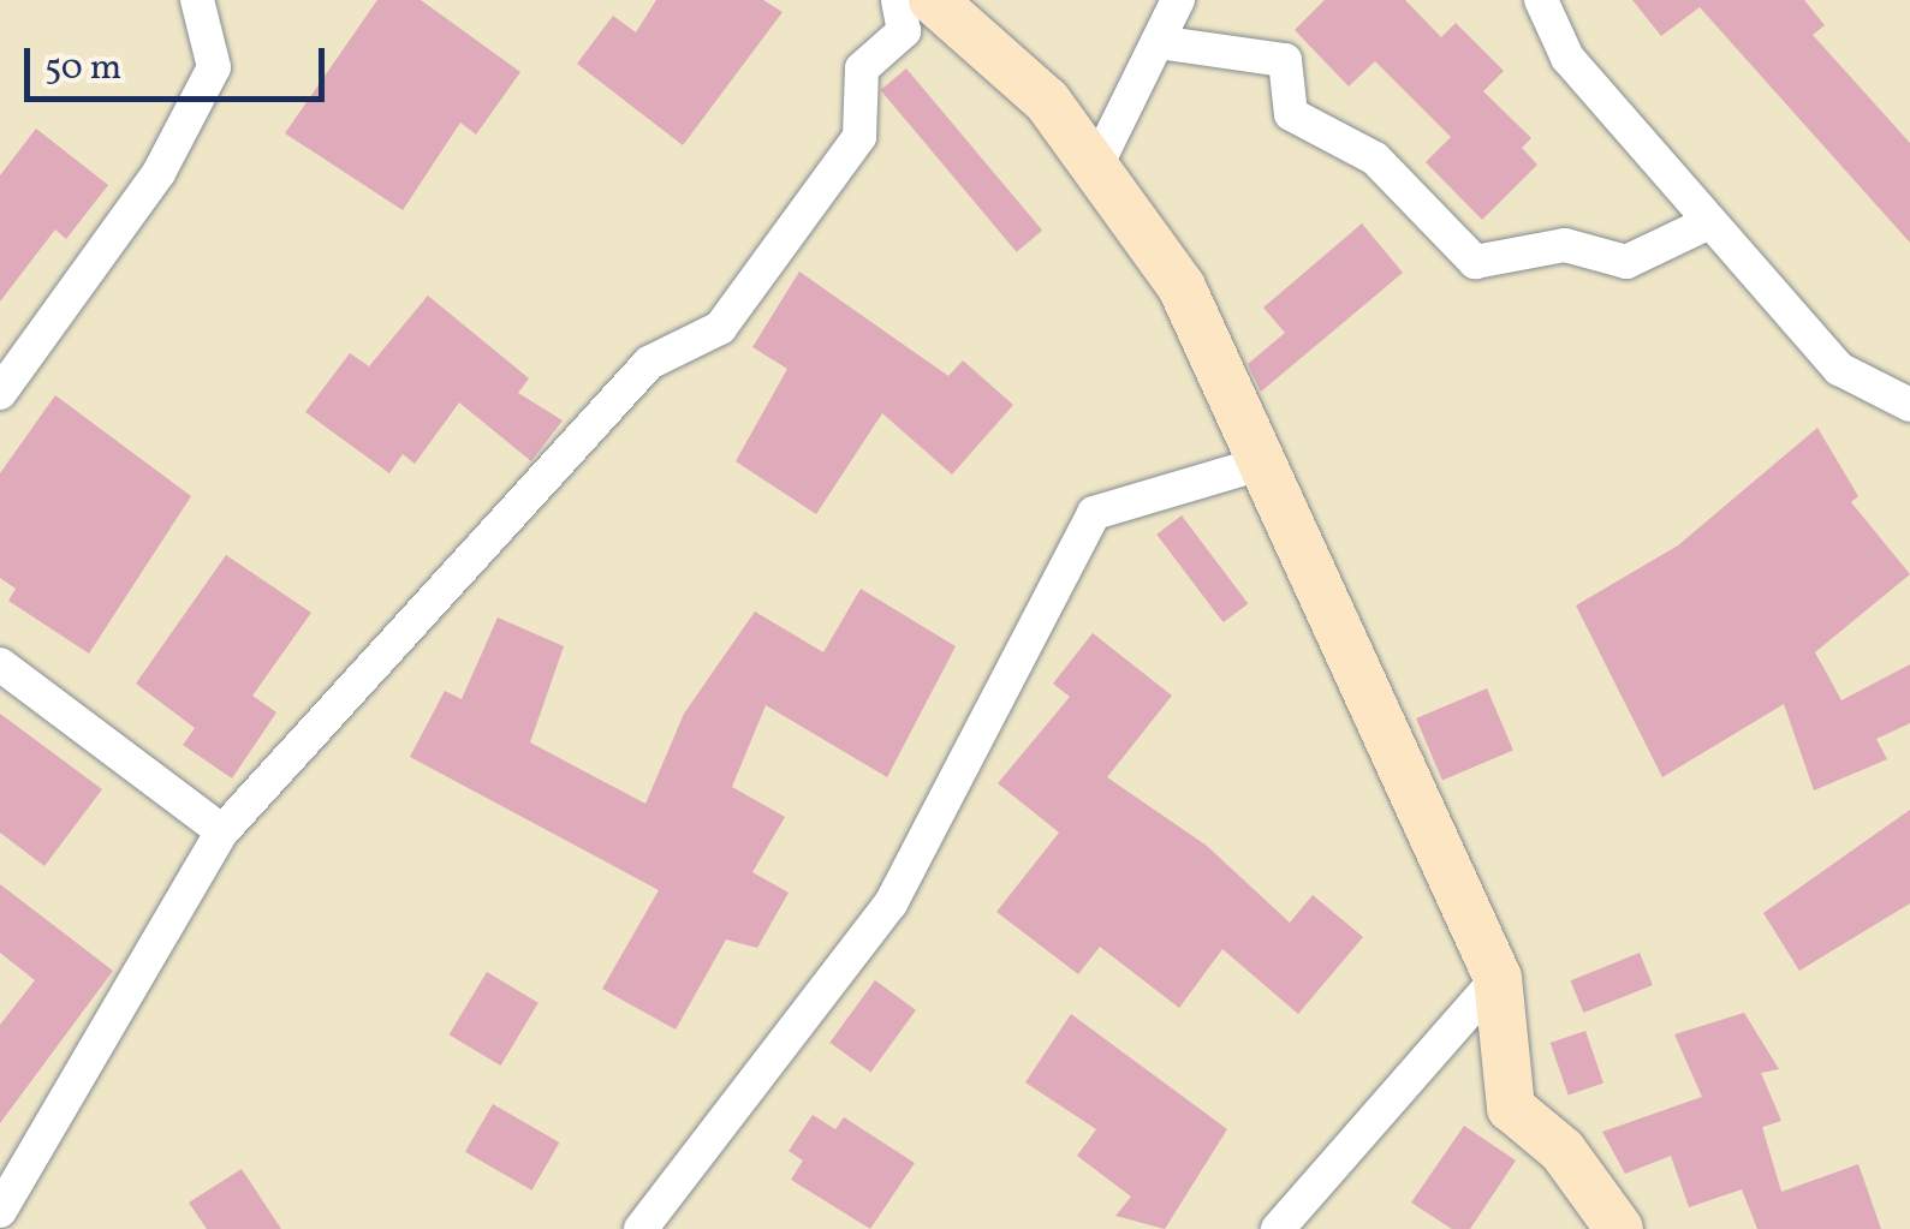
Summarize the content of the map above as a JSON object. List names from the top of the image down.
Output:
{
  "scale_bar": "50 m"
}
